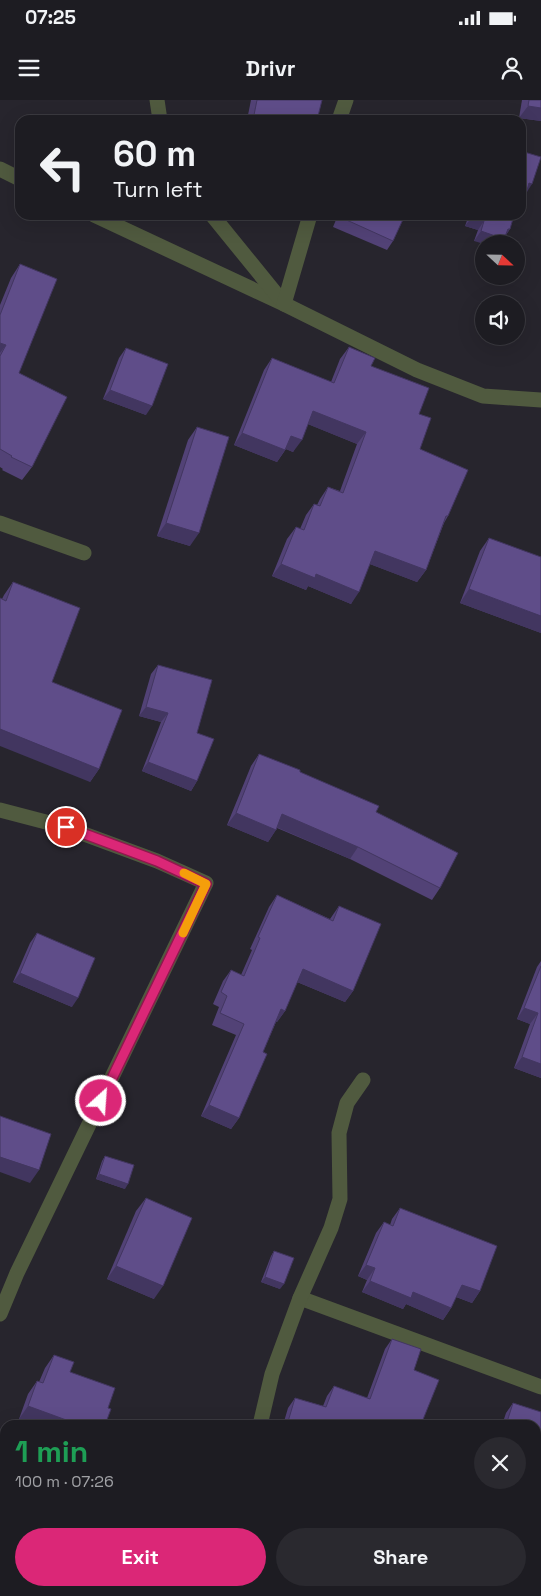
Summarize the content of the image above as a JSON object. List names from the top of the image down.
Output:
{
  "north": "right",
  "page": {
    "status": "07:25",
    "header": "Drivr",
    "turn": ["60 m", "Turn left"],
    "heading": ["1 min", "100 m · 07:26"],
    "buttons": ["Exit", "Share"]
  }
}
